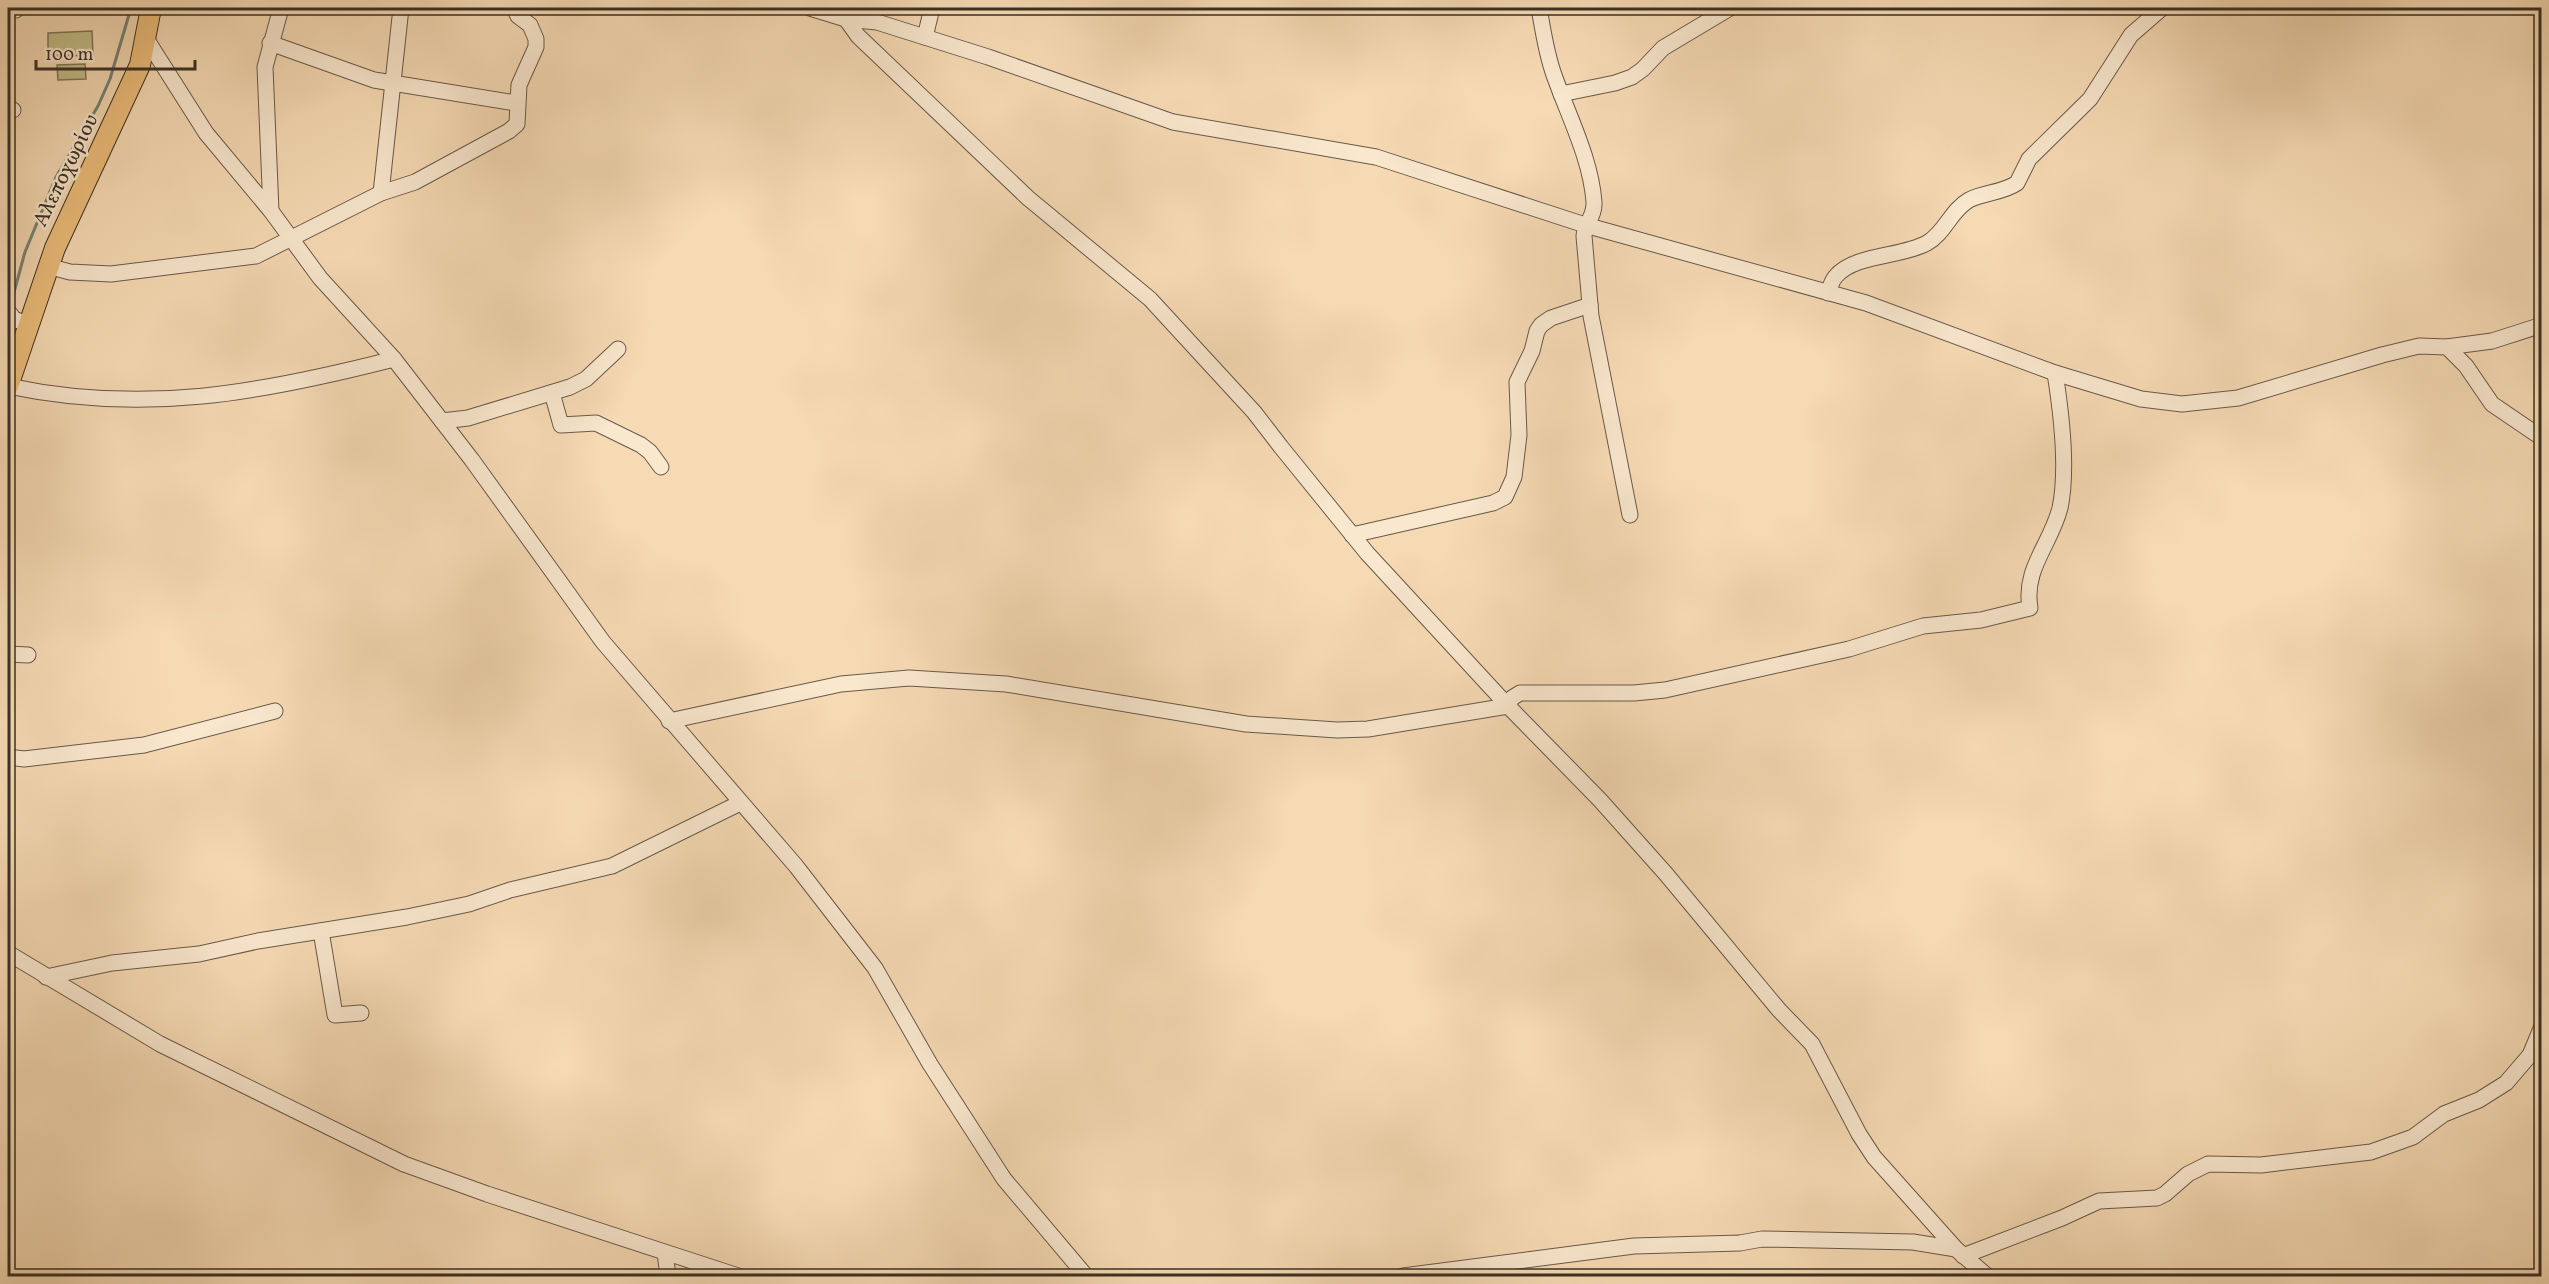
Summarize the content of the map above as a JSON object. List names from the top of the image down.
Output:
{
  "streets": {
    "main road": ["Αλεποχωρίου"]
  },
  "scale_bar": "100 m"
}
